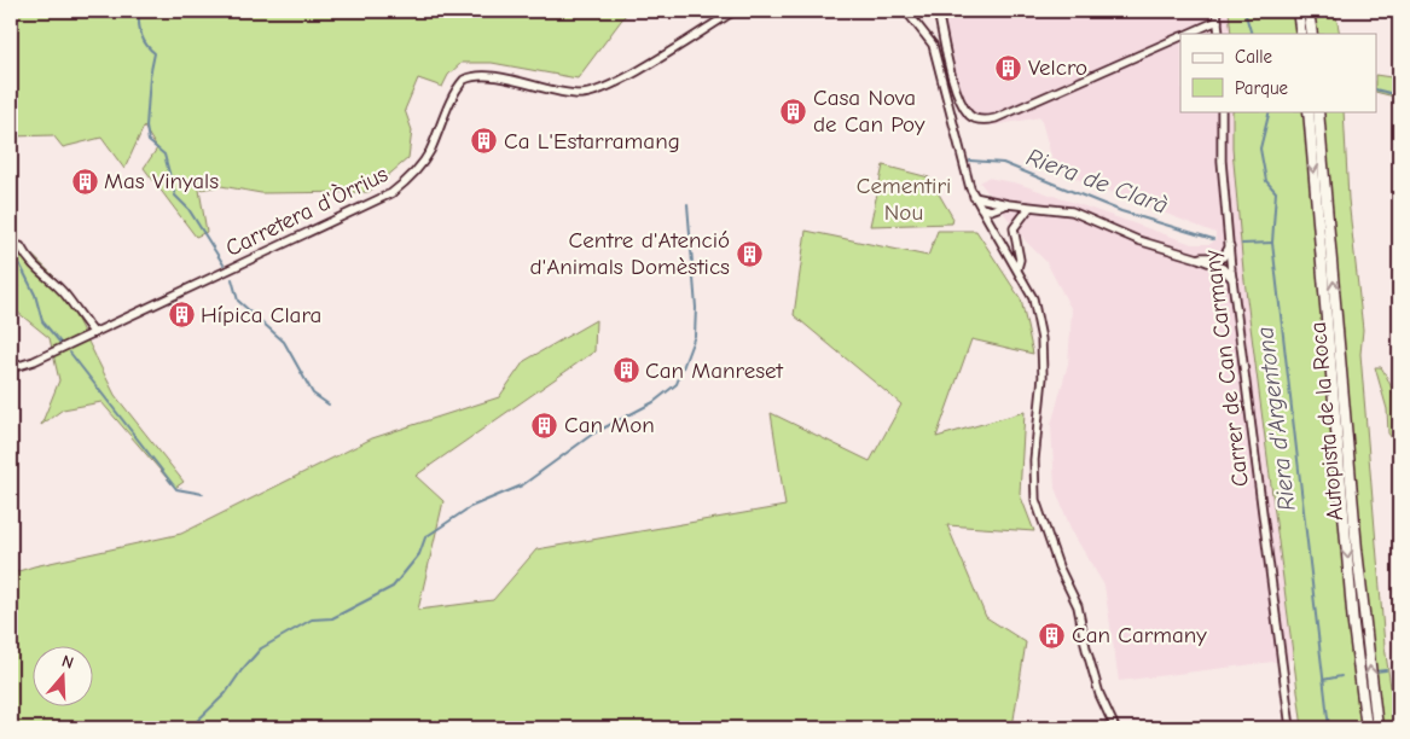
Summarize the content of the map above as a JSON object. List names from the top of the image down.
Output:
{
  "streets": {
    "highway": ["Autopista de la Roca"],
    "street": ["Carretera d'Òrrius", "Carrer de Can Carmany"]
  },
  "water": ["Riera de Clarà", "Riera d'Argentona"],
  "parks": ["Cementiri Nou"],
  "places": {
    "building": [
      "Velcro",
      "Casa Nova de Can Poy",
      "Ca L'Estarramang",
      "Mas Vinyals",
      "Centre d'Atenció d'Animals Domèstics",
      "Hípica Clara",
      "Can Manreset",
      "Can Mon",
      "Can Carmany"
    ]
  },
  "legend": ["Calle", "Parque"],
  "north": "top"
}
